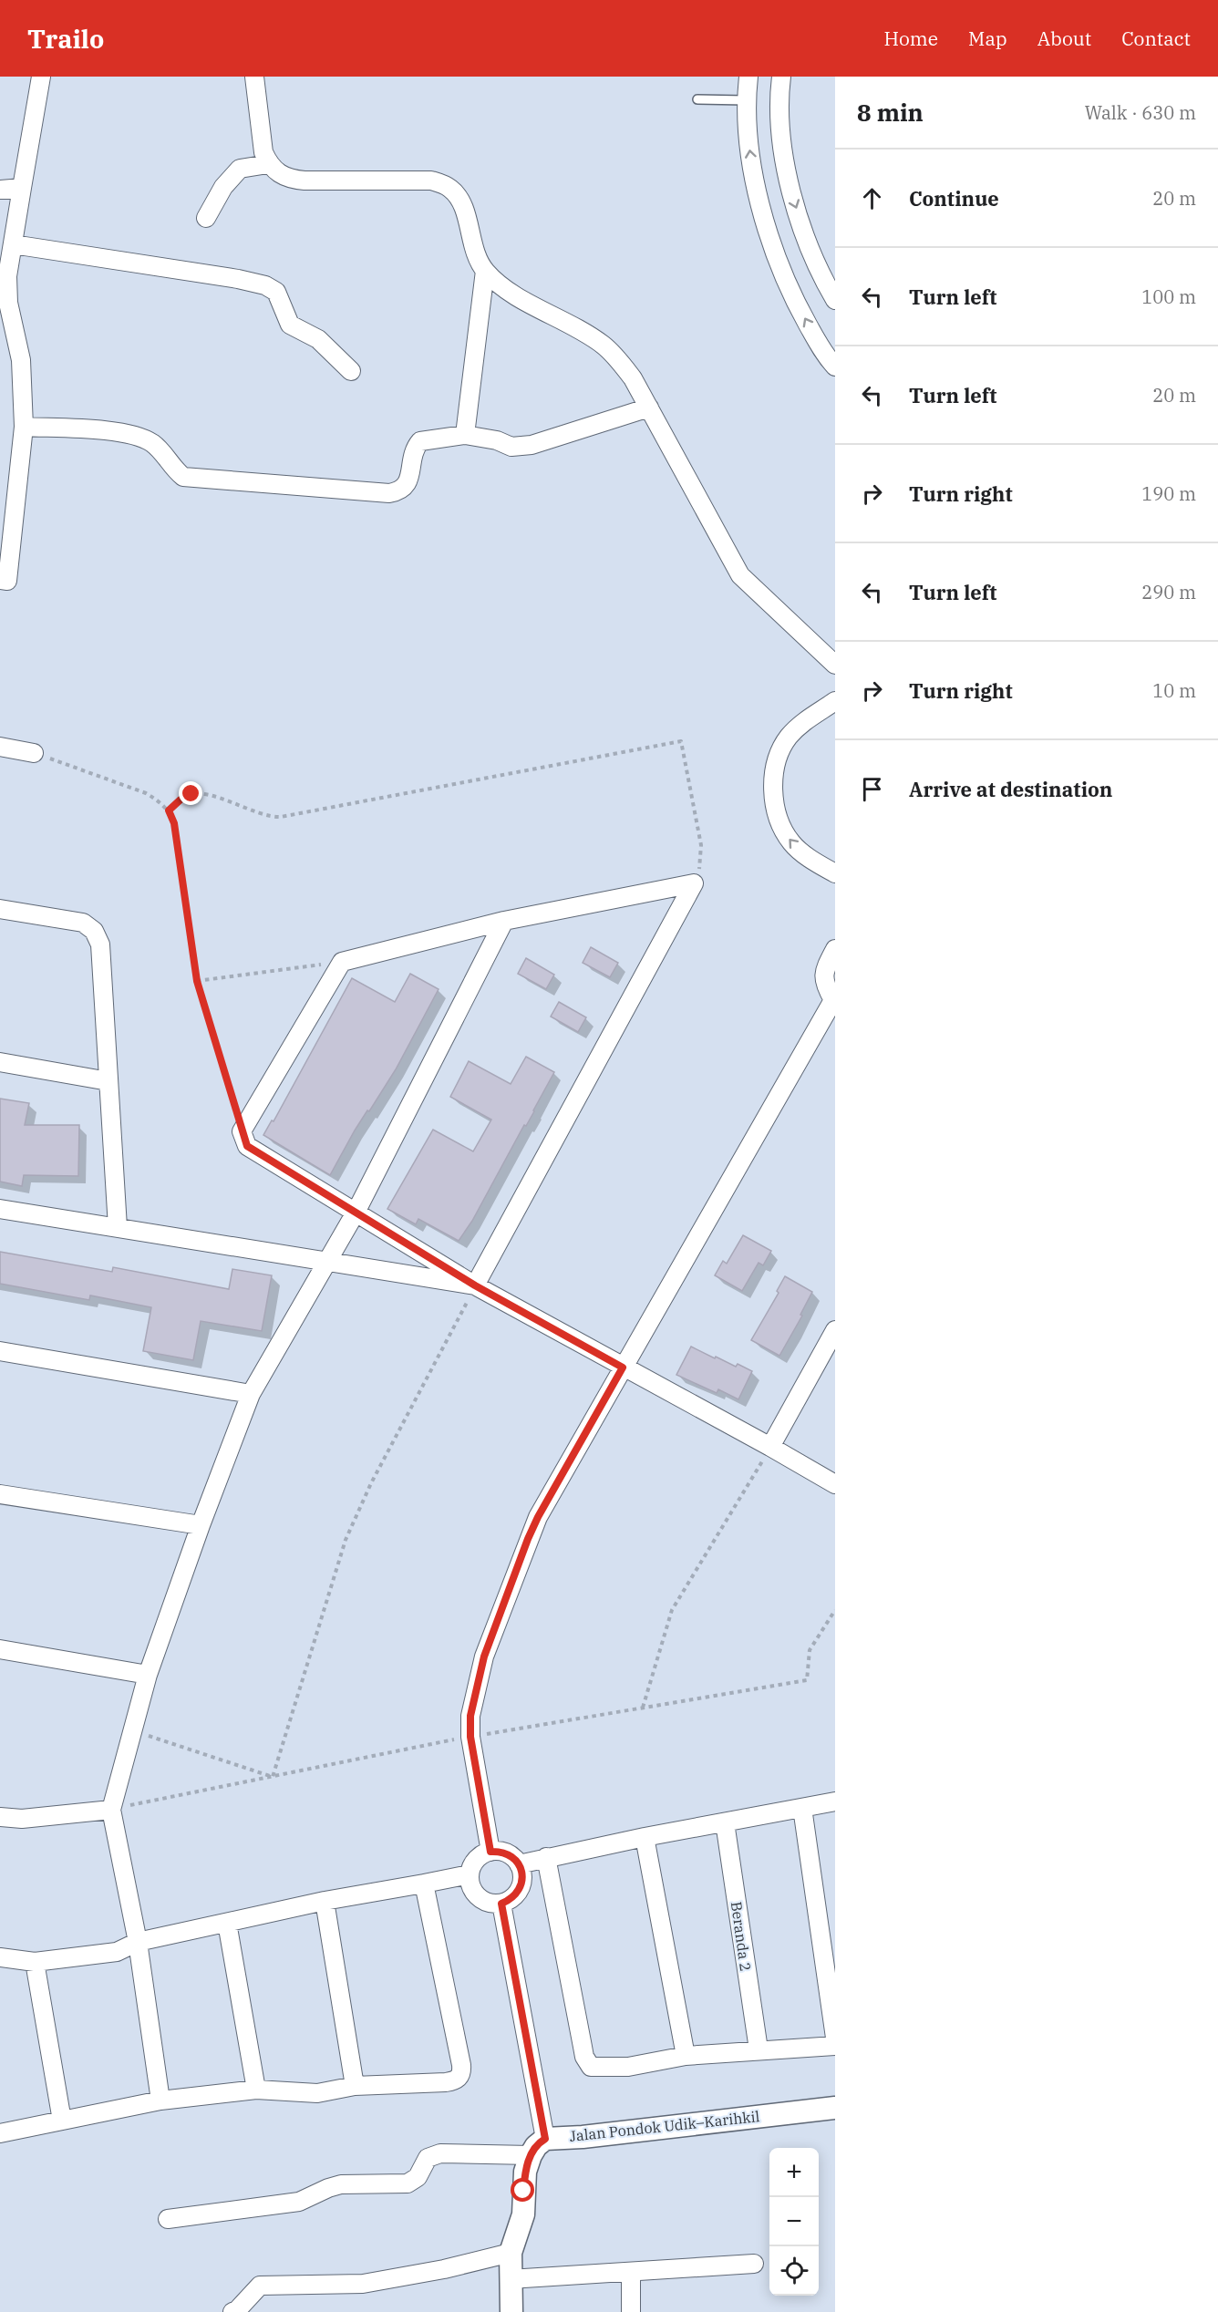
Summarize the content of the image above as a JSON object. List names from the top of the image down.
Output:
{
  "streets": {
    "street": ["Beranda 2", "Jalan Pondok Udik–Karihkil"]
  },
  "page": {
    "header": "Trailo",
    "nav": [
      "Home",
      "Map",
      "About",
      "Contact"
    ],
    "heading": ["8 min", "Walk · 630 m"],
    "list": [
      ["Continue", "20 m"],
      ["Turn left", "100 m"],
      ["Turn left", "20 m"],
      ["Turn right", "190 m"],
      ["Turn left", "290 m"],
      ["Turn right", "10 m"],
      "Arrive at destination"
    ],
    "map_buttons": ["+", "−"]
  }
}
